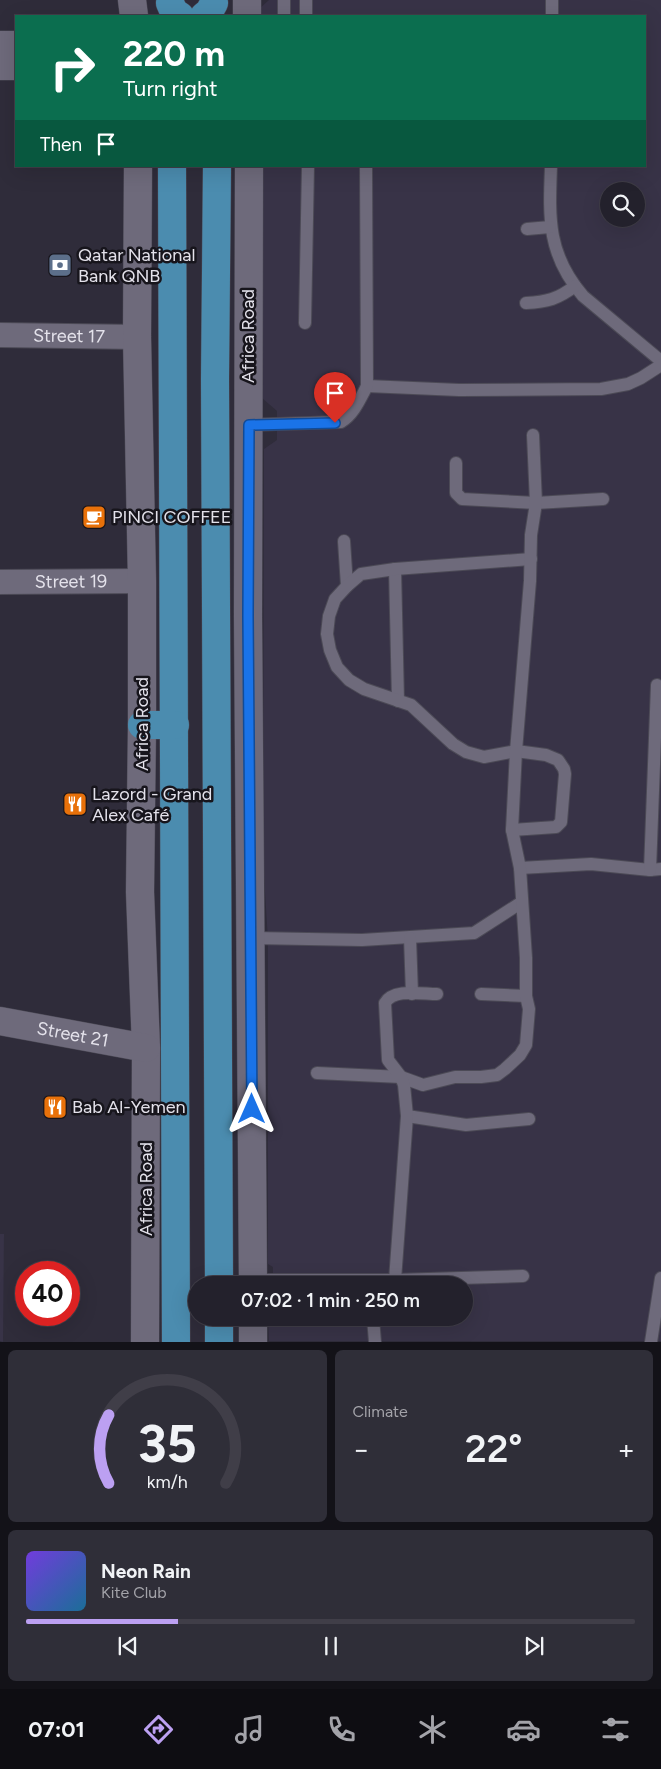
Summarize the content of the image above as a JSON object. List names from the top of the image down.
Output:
{
  "streets": {
    "highway": ["Africa Road"],
    "street": ["Street 17", "Street 19", "Street 21"]
  },
  "crossings": [
    ["Street 17", "Africa Road"],
    ["Africa Road", "Street 19"],
    ["Africa Road", "Street 21"]
  ],
  "places": {
    "bank": ["Qatar National Bank QNB"],
    "cafe": ["PINCI COFFEE"],
    "restaurant": ["Lazord - Grand Alex Café", "Bab Al-Yemen"]
  },
  "page": {
    "turn": ["220 m", "Turn right"],
    "then": "Then",
    "limit": "40",
    "trip": "07:02 · 1 min · 250 m",
    "tile": "Climate",
    "heat": ["−", "22°", "+"],
    "song": ["Neon Rain", "Kite Club"],
    "tabs": "07:01",
    "gauge": ["35", "km/h"]
  }
}
